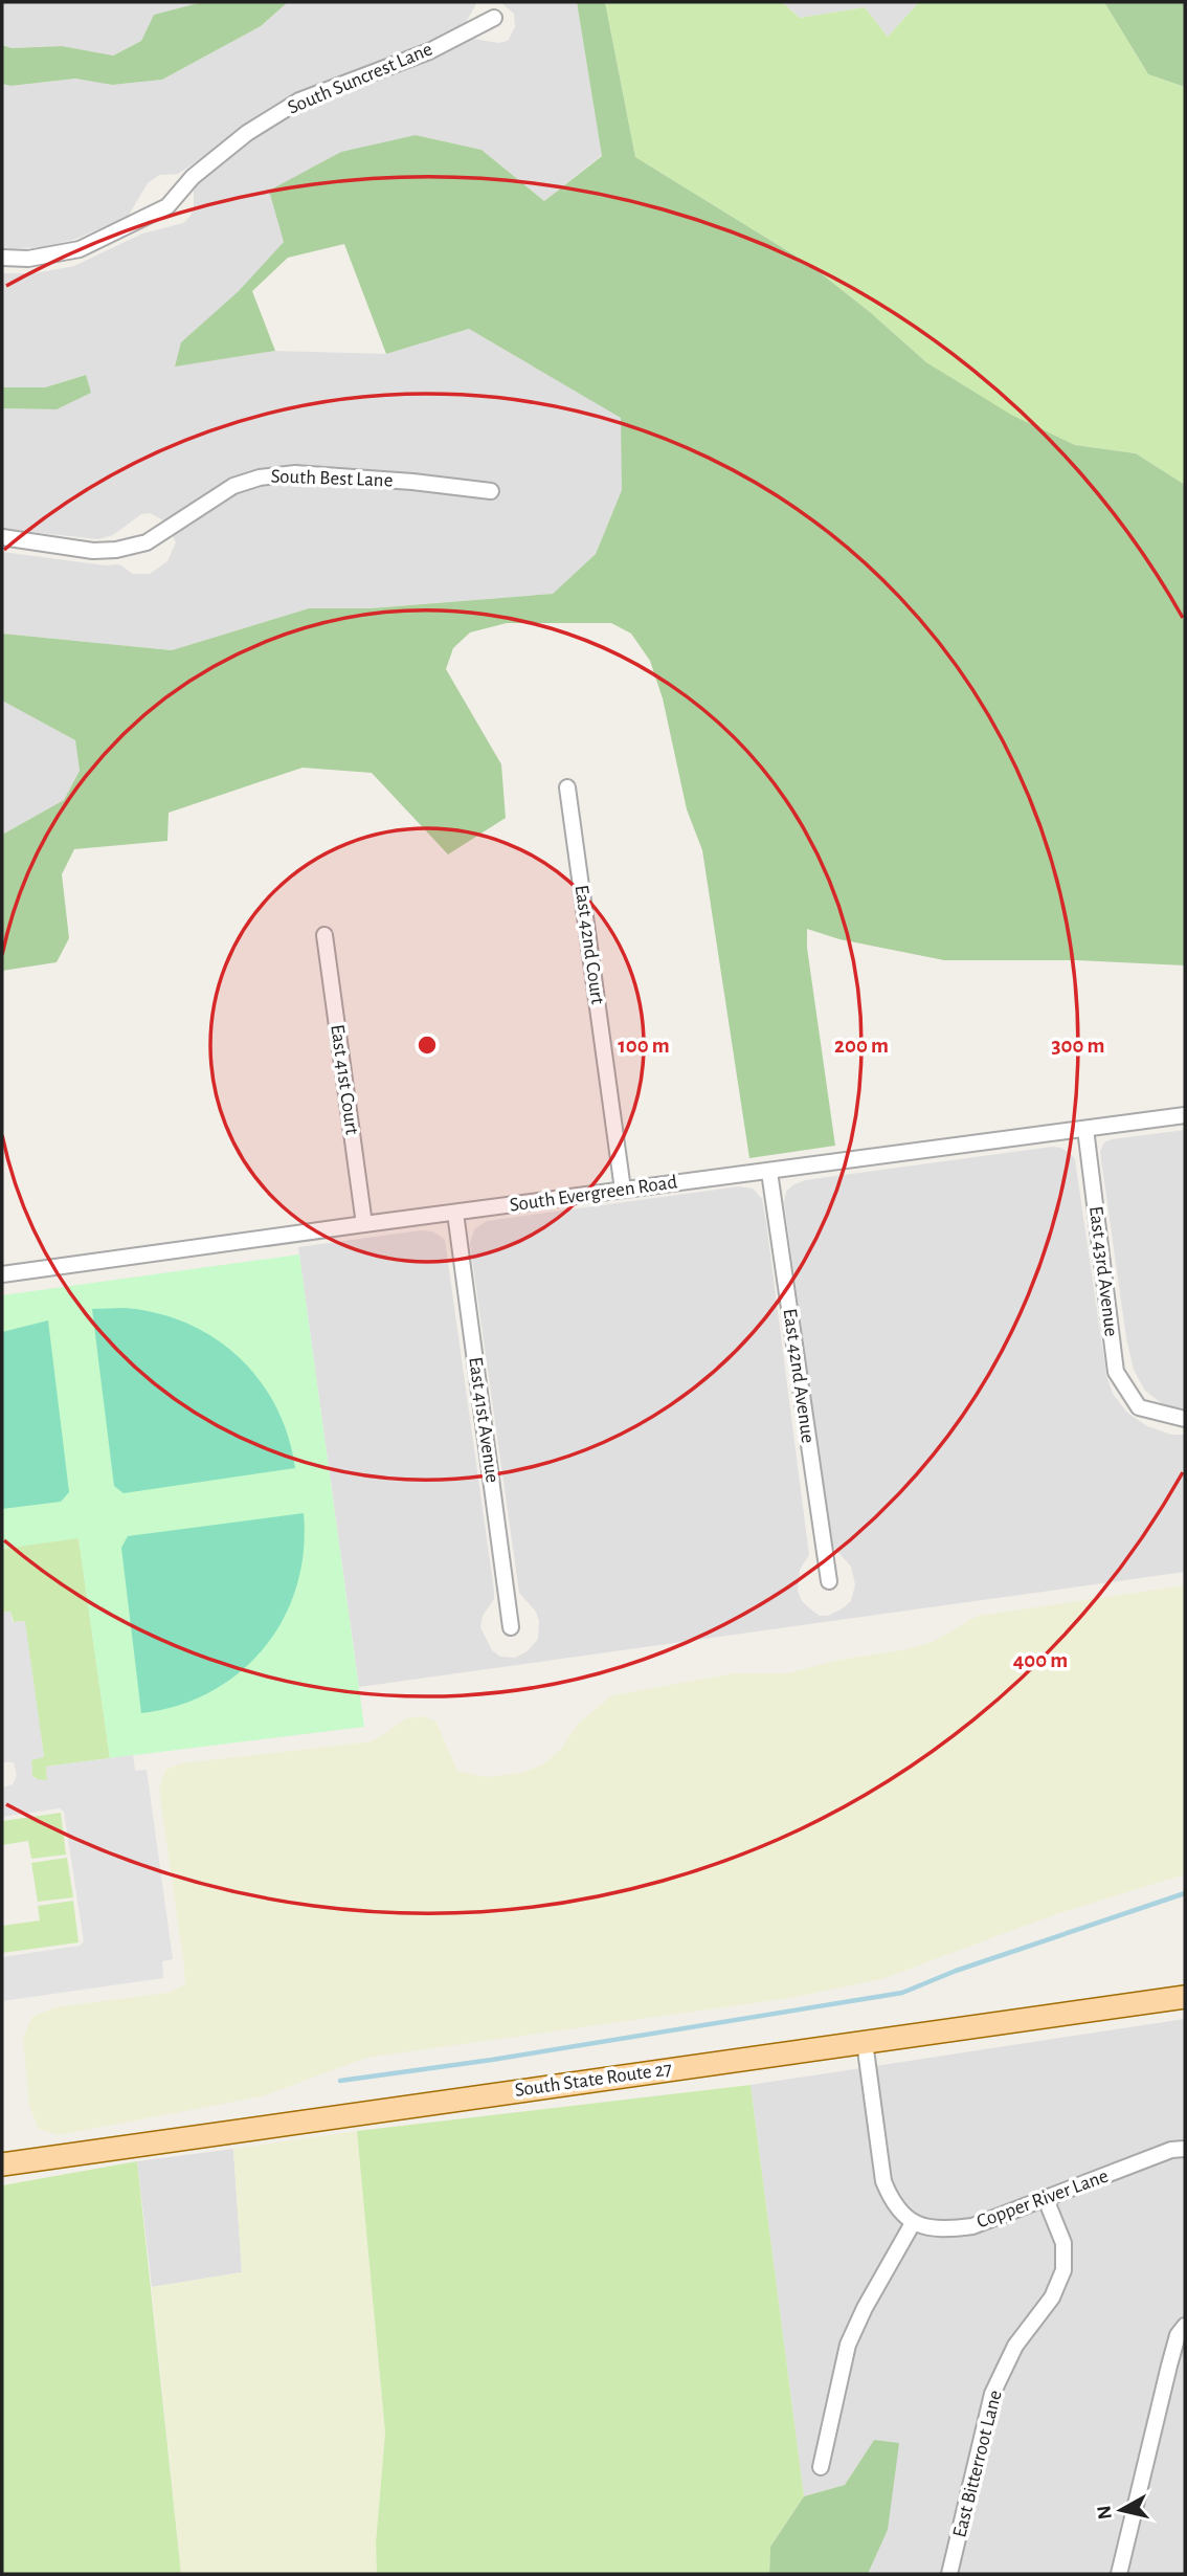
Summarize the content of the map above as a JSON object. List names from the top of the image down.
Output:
{
  "streets": {
    "main road": ["South State Route 27"],
    "street": [
      "South Suncrest Lane",
      "South Best Lane",
      "East 42nd Court",
      "East 41st Court",
      "South Evergreen Road",
      "East 43rd Avenue",
      "East 42nd Avenue",
      "East 41st Avenue",
      "Copper River Lane",
      "East Bitterroot Lane"
    ]
  },
  "crossings": [
    ["East 42nd Court", "South Evergreen Road"],
    ["East 41st Court", "South Evergreen Road"],
    ["South Evergreen Road", "East 43rd Avenue"],
    ["South Evergreen Road", "East 42nd Avenue"],
    ["South Evergreen Road", "East 41st Avenue"],
    ["Copper River Lane", "East Bitterroot Lane"]
  ],
  "north": "left",
  "rings": [
    "100 m",
    "200 m",
    "300 m",
    "400 m"
  ]
}
